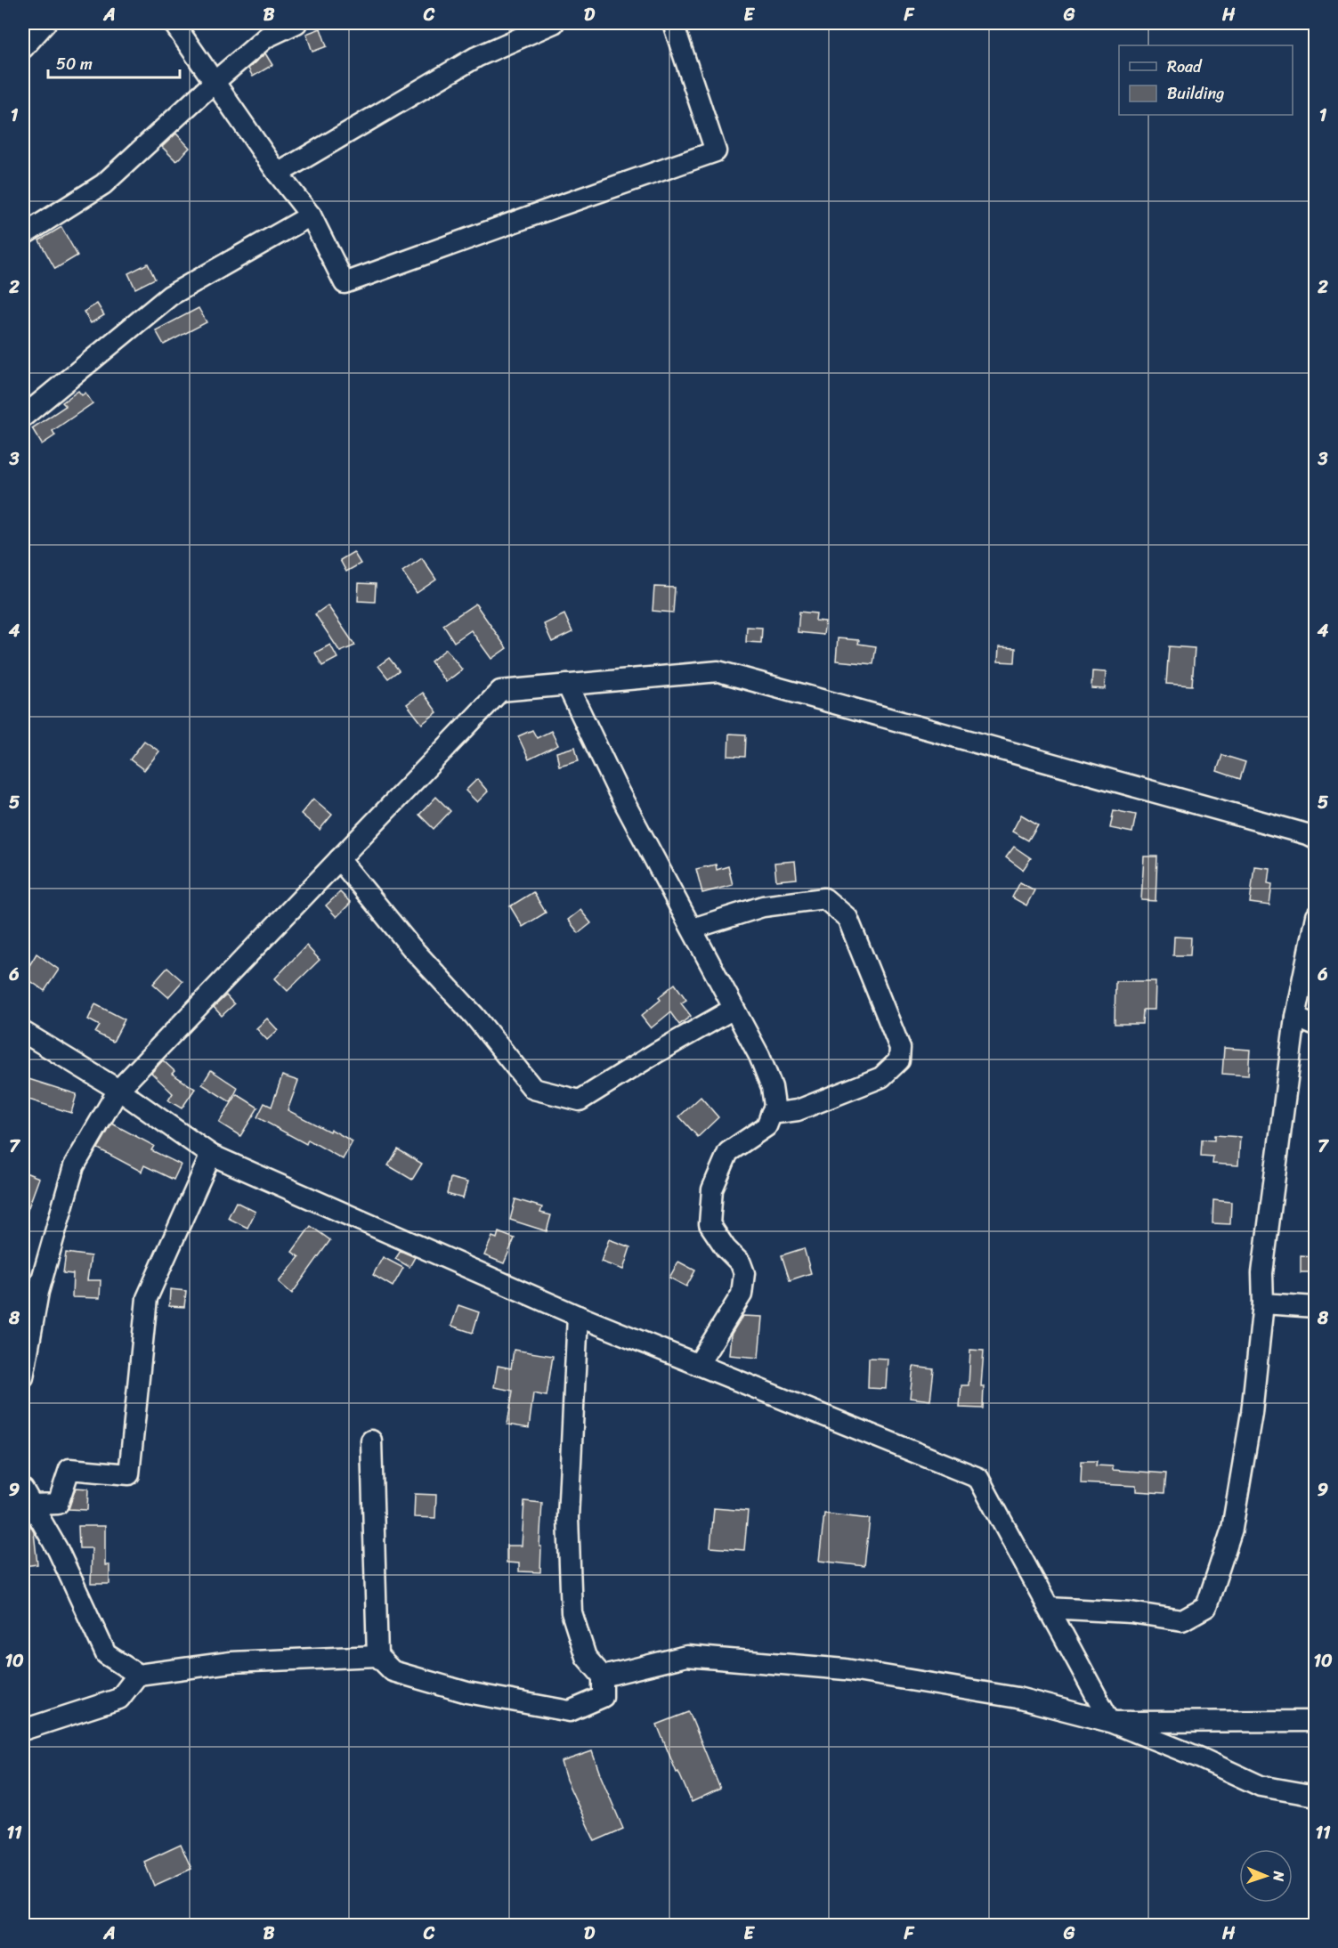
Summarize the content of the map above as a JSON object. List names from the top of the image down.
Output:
{
  "legend": ["Road", "Building"],
  "scale_bar": "50 m",
  "north": "right",
  "grid": {
    "columns": [
      "A",
      "B",
      "C",
      "D",
      "E",
      "F",
      "G",
      "H"
    ],
    "rows": [
      "1",
      "2",
      "3",
      "4",
      "5",
      "6",
      "7",
      "8",
      "9",
      "10",
      "11"
    ]
  }
}
